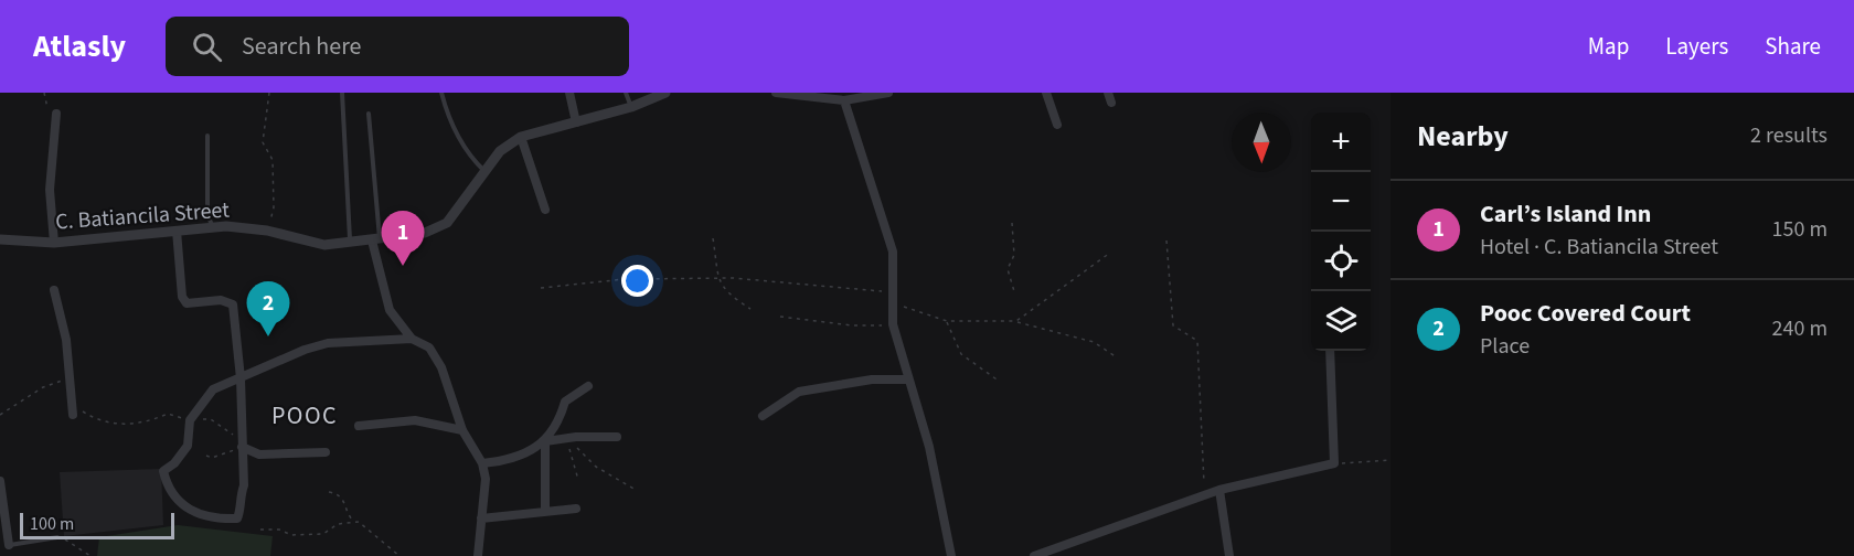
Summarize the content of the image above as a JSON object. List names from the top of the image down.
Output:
{
  "streets": {
    "street": ["C. Batiancila Street"]
  },
  "districts": ["POOC"],
  "scale_bar": "100 m",
  "north": "bottom",
  "page": {
    "header": "Atlasly",
    "search": "Search here",
    "nav": ["Map", "Layers", "Share"],
    "heading": ["Nearby", "2 results"],
    "map_buttons": ["+", "−"],
    "list": [
      {
        "mark": "1",
        "name": "Carl’s Island Inn",
        "note": "Hotel · C. Batiancila Street",
        "value": "150 m"
      },
      {
        "mark": "2",
        "name": "Pooc Covered Court",
        "note": "Place",
        "value": "240 m"
      }
    ],
    "pins": ["1", "2"],
    "scale": "100 m"
  }
}
